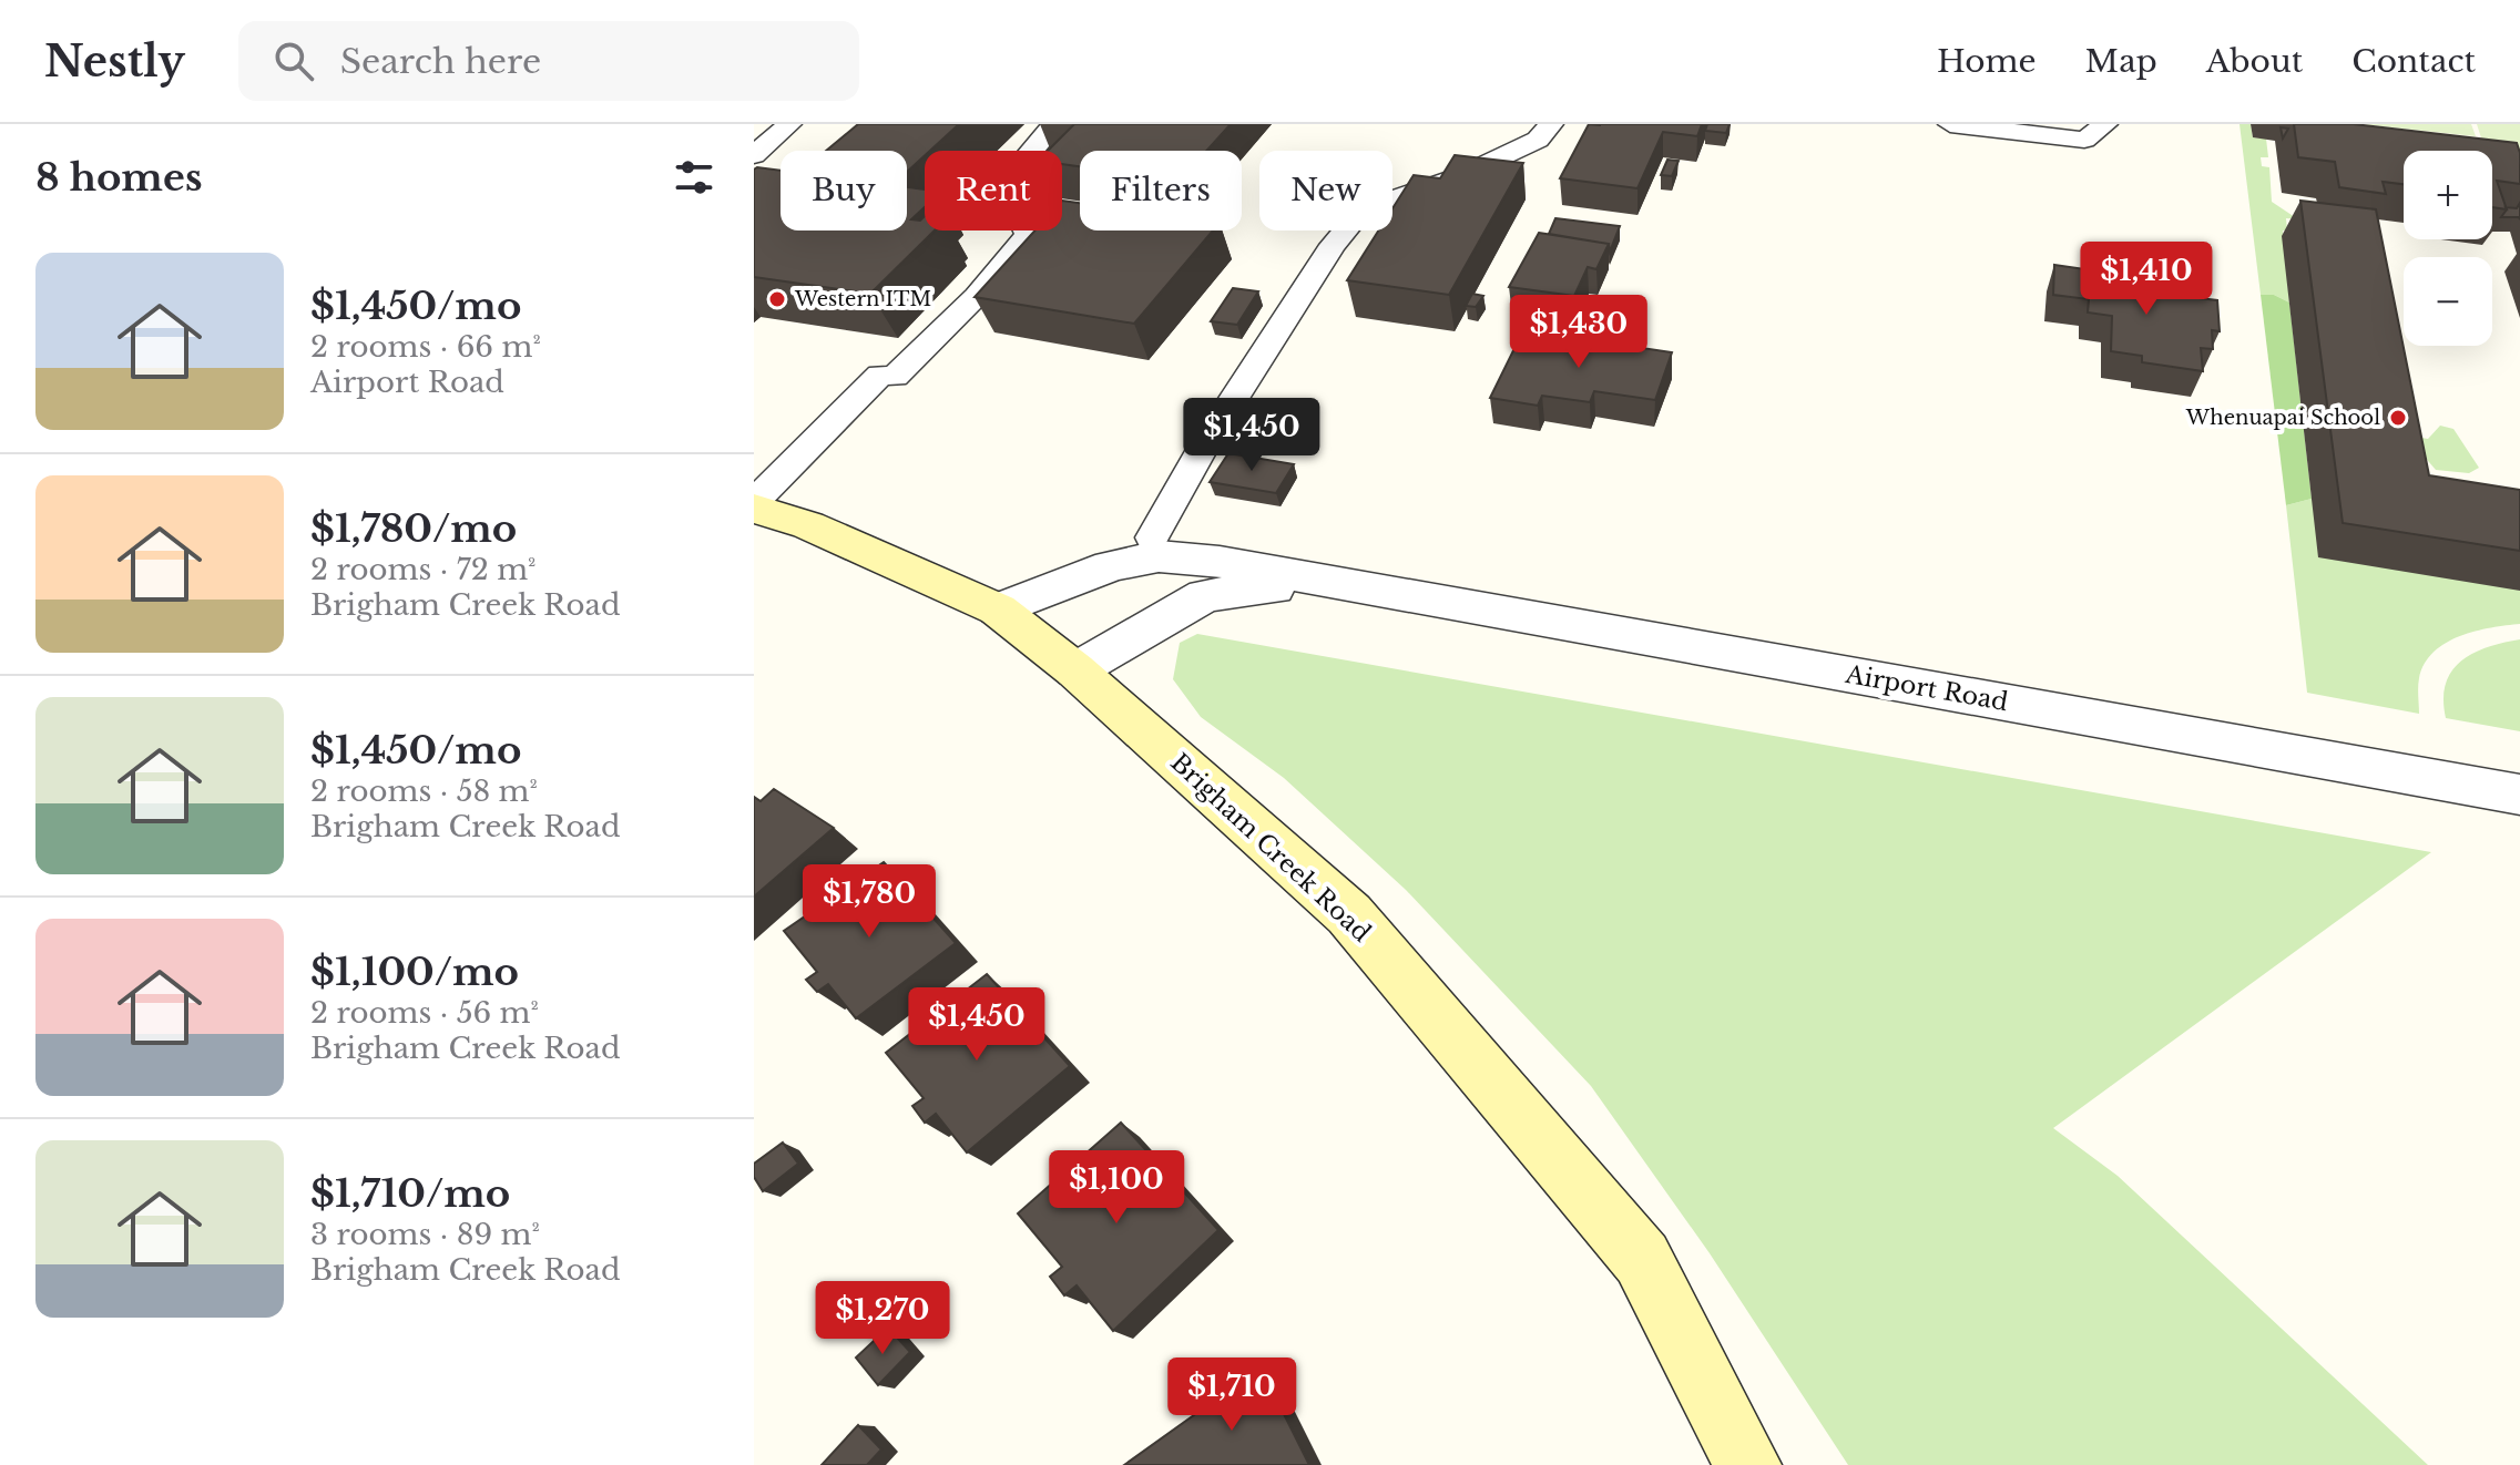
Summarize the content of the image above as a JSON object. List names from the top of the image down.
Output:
{
  "streets": {
    "main road": ["Brigham Creek Road"],
    "street": ["Airport Road"]
  },
  "crossings": [
    ["Airport Road", "Brigham Creek Road"]
  ],
  "places": ["Western ITM", "Whenuapai School"],
  "page": {
    "header": "Nestly",
    "search": "Search here",
    "nav": [
      "Home",
      "Map",
      "About",
      "Contact"
    ],
    "heading": "8 homes",
    "map_buttons": ["+", "−"],
    "chip": [
      "Buy",
      "Rent",
      "Filters",
      "New"
    ],
    "list": [
      {
        "name": "$1,450/mo",
        "note": "2 rooms · 66 m² · Airport Road"
      },
      {
        "name": "$1,780/mo",
        "note": "2 rooms · 72 m² · Brigham Creek Road"
      },
      {
        "name": "$1,450/mo",
        "note": "2 rooms · 58 m² · Brigham Creek Road"
      },
      {
        "name": "$1,100/mo",
        "note": "2 rooms · 56 m² · Brigham Creek Road"
      },
      {
        "name": "$1,710/mo",
        "note": "3 rooms · 89 m² · Brigham Creek Road"
      }
    ],
    "price": [
      "$1,410",
      "$1,430",
      "$1,450",
      "$1,780",
      "$1,450",
      "$1,100",
      "$1,270",
      "$1,710"
    ]
  }
}
